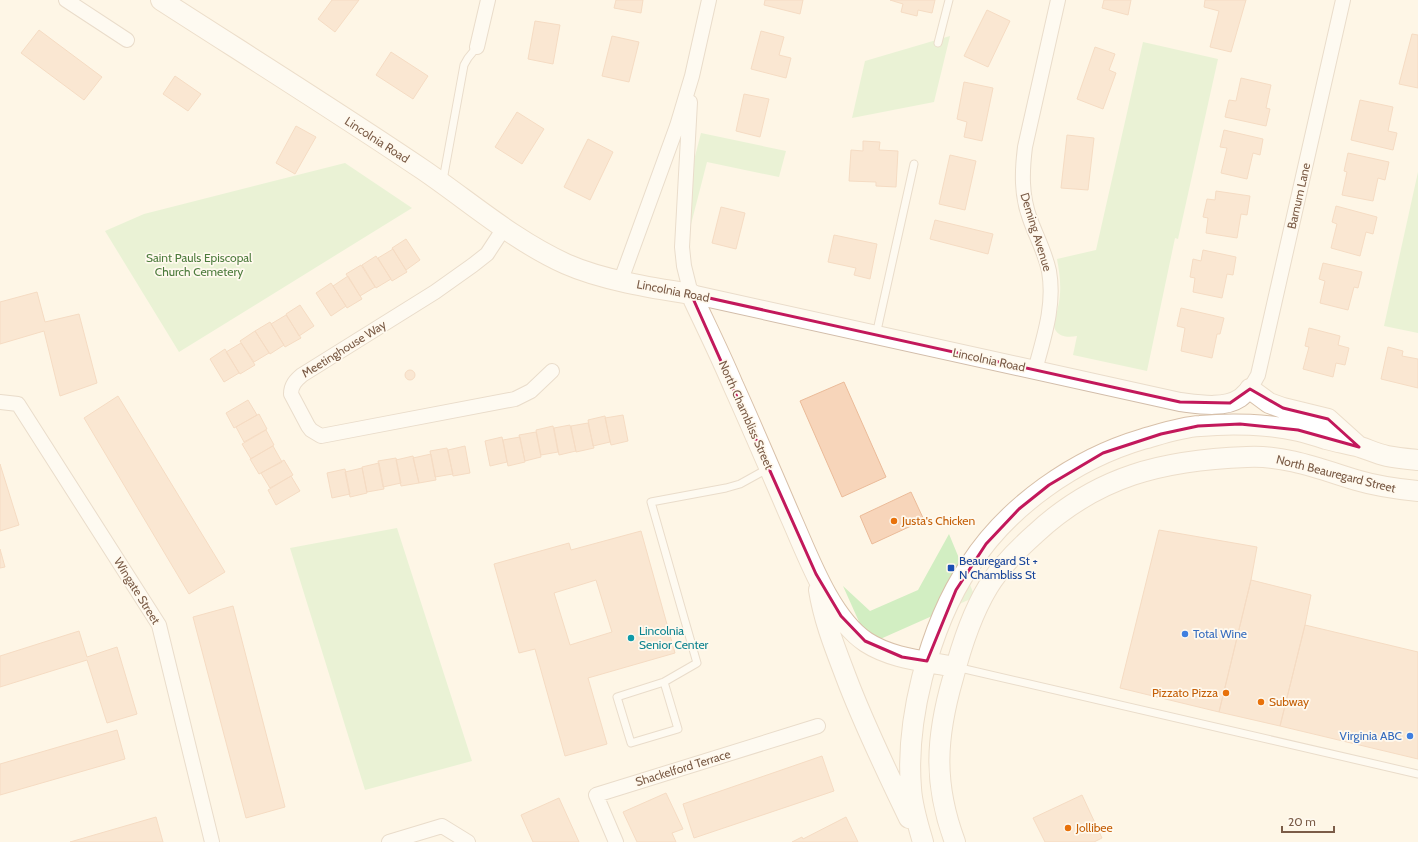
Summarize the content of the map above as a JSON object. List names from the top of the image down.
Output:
{
  "streets": {
    "main road": ["Lincolnia Road", "North Chambliss Street", "North Beauregard Street"],
    "street": [
      "Barnum Lane",
      "Deming Avenue",
      "Meetinghouse Way",
      "Wingate Street",
      "Shackelford Terrace"
    ]
  },
  "crossings": [
    ["Lincolnia Road", "Barnum Lane"],
    ["Lincolnia Road", "Deming Avenue"],
    ["Lincolnia Road", "Meetinghouse Way"],
    ["Lincolnia Road", "North Chambliss Street"],
    ["North Chambliss Street", "North Beauregard Street"]
  ],
  "parks": ["Saint Pauls Episcopal Church Cemetery"],
  "places": {
    "other": [
      "Justa's Chicken",
      "Total Wine",
      "Lincolnia Senior Center",
      "Pizzato Pizza",
      "Subway",
      "Virginia ABC",
      "Jollibee"
    ],
    "transit": ["Beauregard St + N Chambliss St"]
  },
  "scale_bar": "20 m"
}
